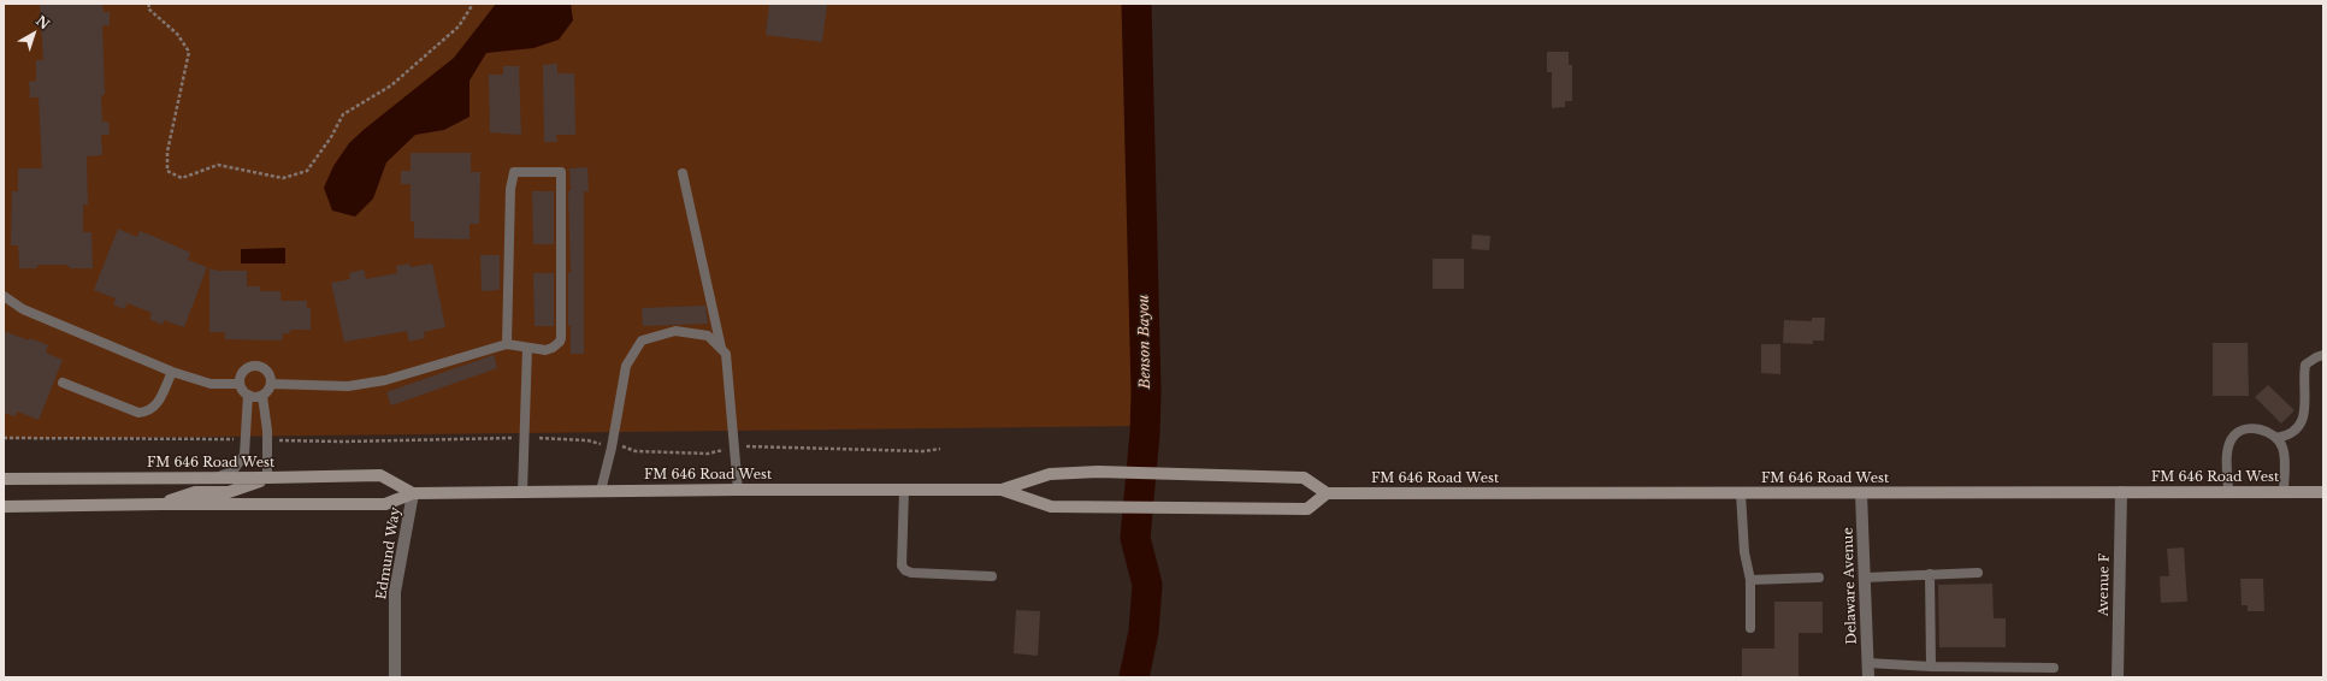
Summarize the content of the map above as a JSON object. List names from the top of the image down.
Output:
{
  "streets": {
    "main road": ["FM 646 Road West"],
    "street": ["Edmund Way", "Avenue F", "Delaware Avenue"]
  },
  "crossings": [
    ["FM 646 Road West", "Edmund Way"],
    ["FM 646 Road West", "Avenue F"],
    ["FM 646 Road West", "Delaware Avenue"]
  ],
  "water": ["Benson Bayou"],
  "north": "top right"
}
